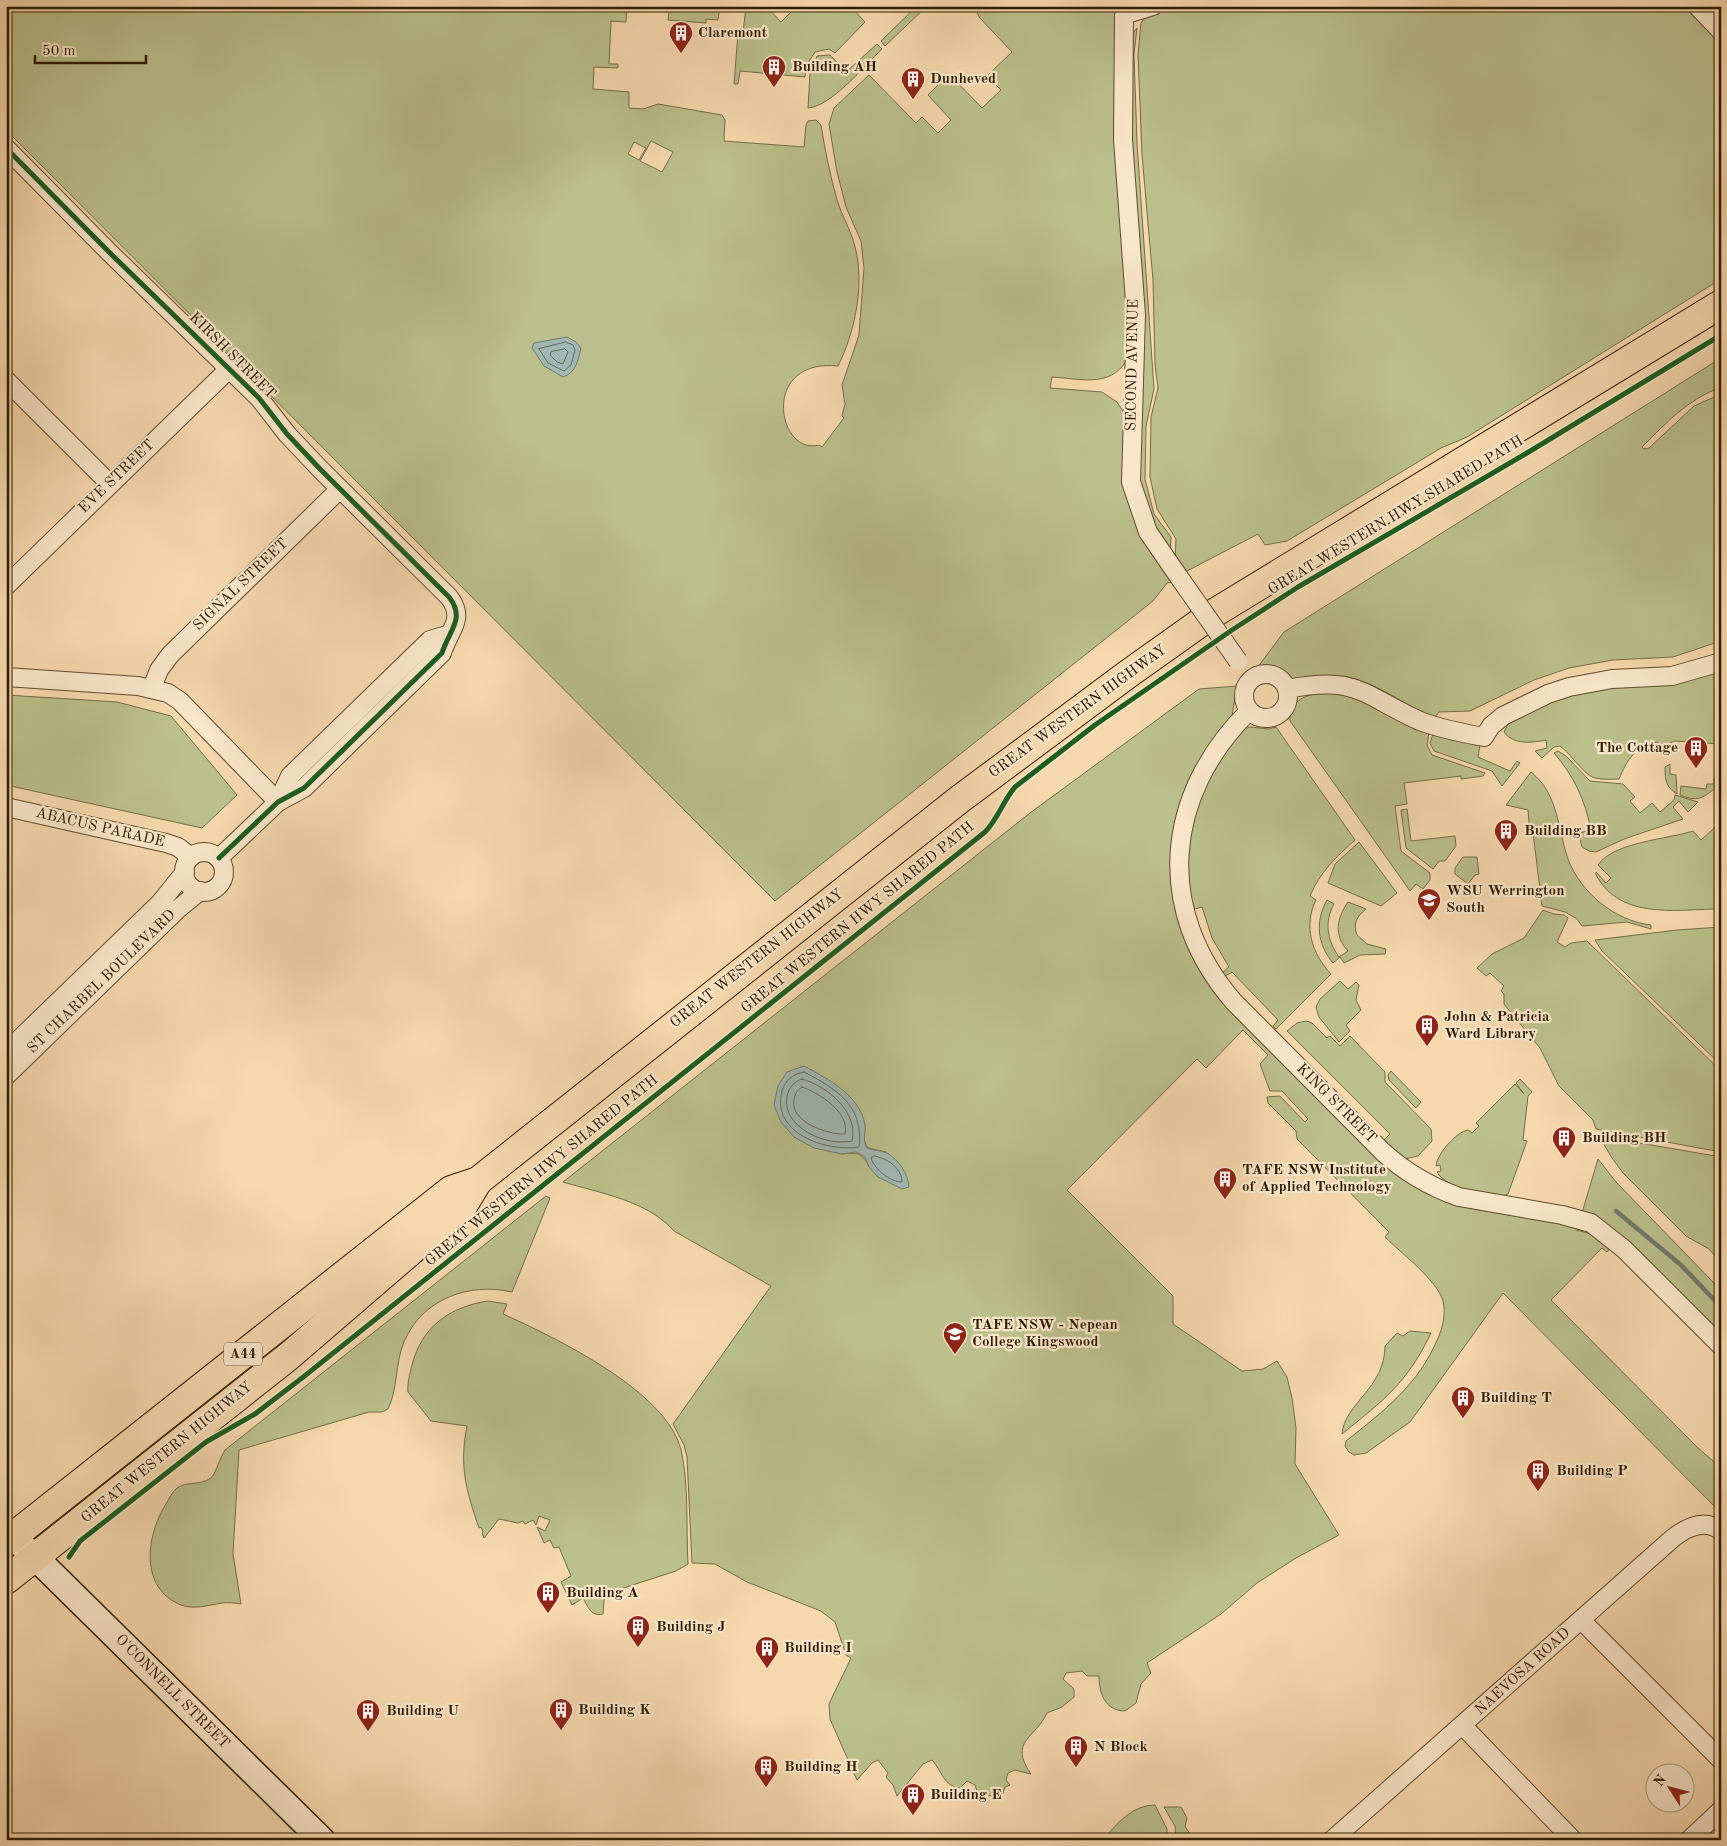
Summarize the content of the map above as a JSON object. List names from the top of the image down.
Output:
{
  "streets": {
    "highway": ["GREAT WESTERN HIGHWAY", "A44"],
    "street": [
      "KIRSH STREET",
      "SECOND AVENUE",
      "EVE STREET",
      "SIGNAL STREET",
      "ABACUS PARADE",
      "ST CHARBEL BOULEVARD",
      "KING STREET",
      "NAEVOSA ROAD",
      "O'CONNELL STREET"
    ],
    "cycle path": ["GREAT WESTERN HWY SHARED PATH"]
  },
  "crossings": [
    ["KIRSH STREET", "EVE STREET"],
    ["KIRSH STREET", "SIGNAL STREET"],
    ["SECOND AVENUE", "KING STREET"],
    ["GREAT WESTERN HIGHWAY", "O'CONNELL STREET"],
    ["ABACUS PARADE", "ST CHARBEL BOULEVARD"]
  ],
  "places": {
    "building": [
      "Claremont",
      "Building AH",
      "Dunheved",
      "The Cottage",
      "Building BB",
      "John & Patricia Ward Library",
      "Building BH",
      "TAFE NSW Institute of Applied Technology",
      "Building T",
      "Building P",
      "Building A",
      "Building J",
      "Building I",
      "Building K",
      "Building U",
      "N Block",
      "Building H",
      "Building E"
    ],
    "school or university": ["WSU Werrington South", "TAFE NSW - Nepean College Kingswood"]
  },
  "scale_bar": "50 m",
  "north": "top left"
}
